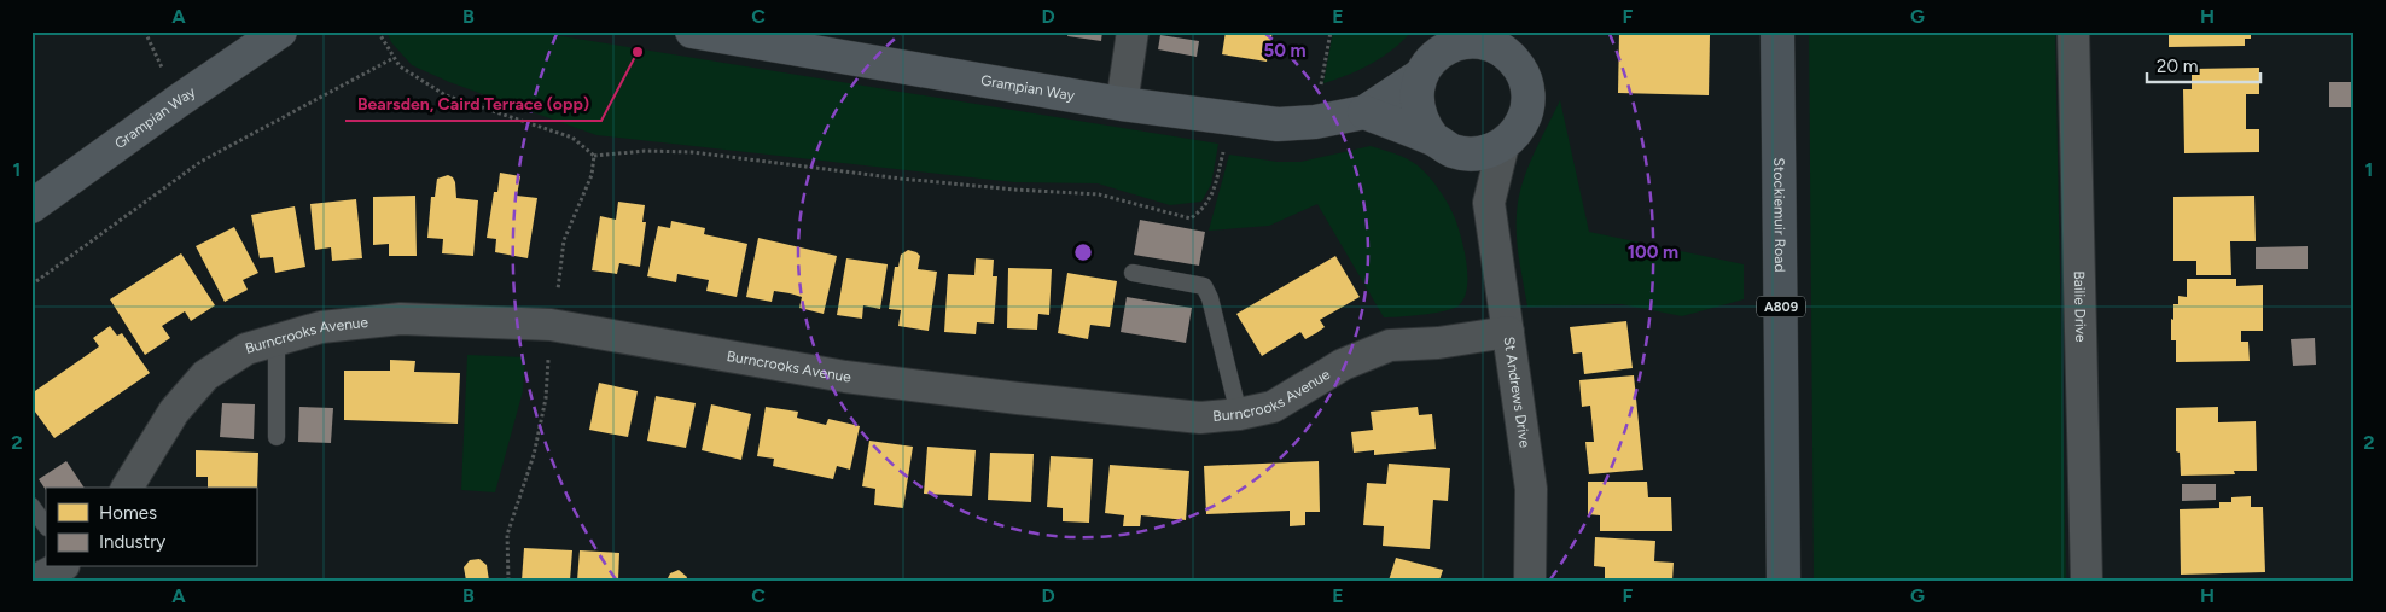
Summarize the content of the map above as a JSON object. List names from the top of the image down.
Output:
{
  "streets": {
    "main road": ["Stockiemuir Road", "A809"],
    "street": [
      "Grampian Way",
      "Bailie Drive",
      "Burncrooks Avenue",
      "St Andrews Drive"
    ]
  },
  "crossings": [
    ["Grampian Way", "St Andrews Drive"],
    ["Burncrooks Avenue", "St Andrews Drive"]
  ],
  "places": ["Bearsden, Caird Terrace (opp)"],
  "legend": ["Homes", "Industry"],
  "scale_bar": "20 m",
  "grid": {
    "columns": [
      "A",
      "B",
      "C",
      "D",
      "E",
      "F",
      "G",
      "H"
    ],
    "rows": ["1", "2"]
  },
  "rings": ["50 m", "100 m"]
}
